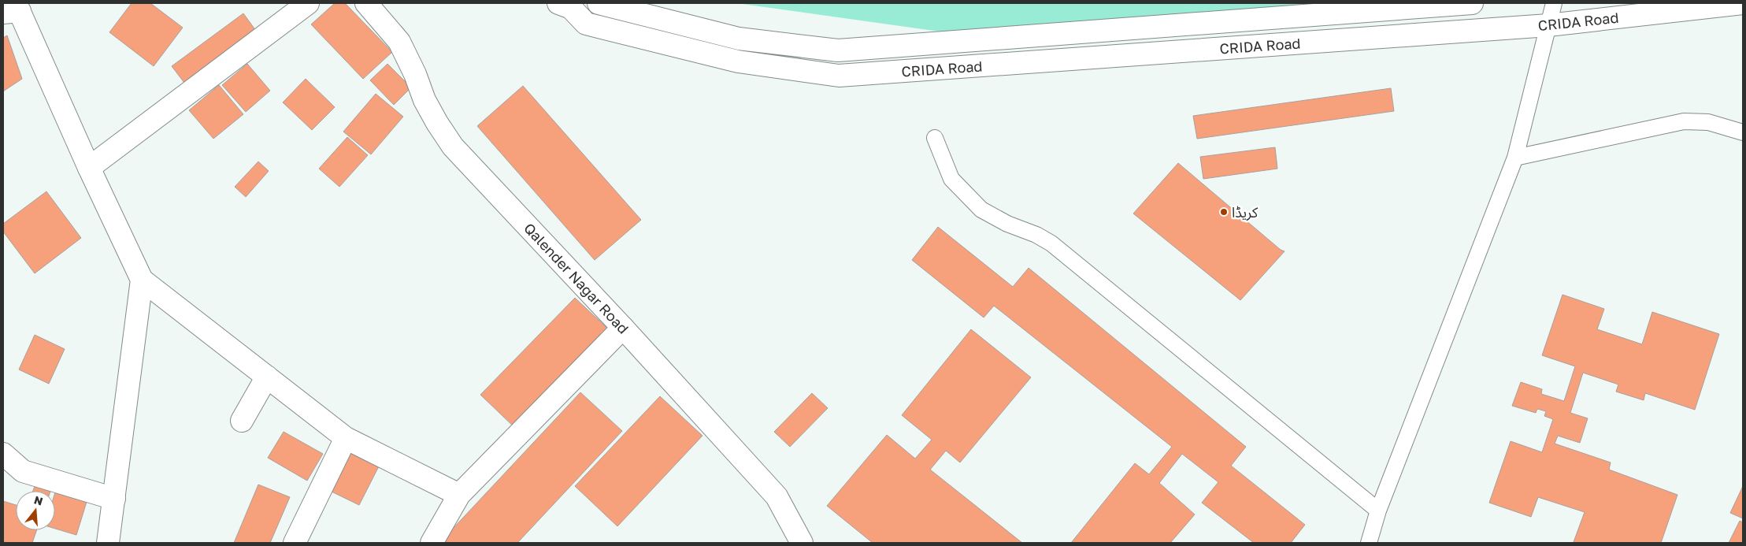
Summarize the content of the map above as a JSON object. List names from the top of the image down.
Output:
{
  "streets": {
    "street": ["CRIDA Road", "Qalender Nagar Road"]
  },
  "places": ["کریڈا"],
  "north": "top"
}
